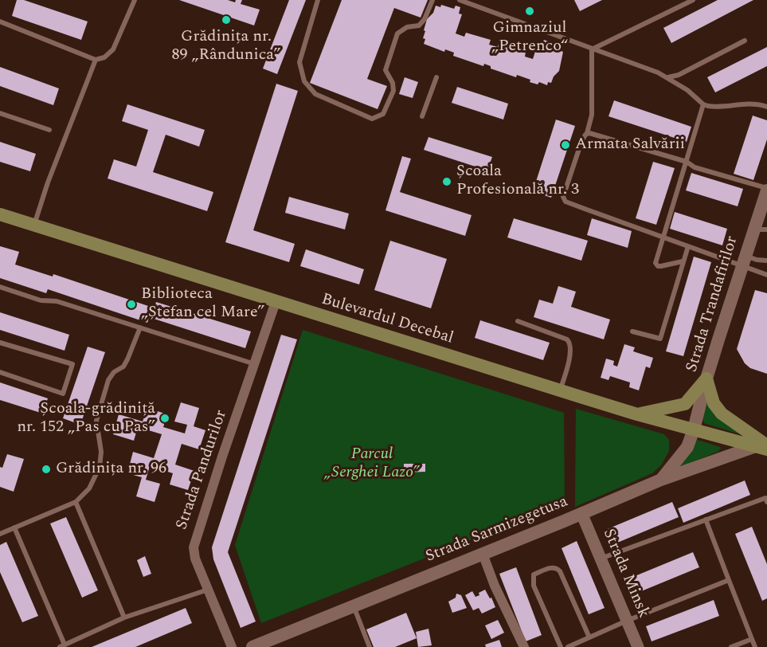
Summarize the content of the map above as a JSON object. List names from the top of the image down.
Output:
{
  "streets": {
    "main road": ["Strada Trandafirilor", "Bulevardul Decebal", "Strada Sarmizegetusa"],
    "street": ["Strada Pandurilor", "Strada Minsk"]
  },
  "crossings": [
    ["Strada Trandafirilor", "Bulevardul Decebal"],
    ["Strada Trandafirilor", "Strada Sarmizegetusa"],
    ["Bulevardul Decebal", "Strada Pandurilor"],
    ["Bulevardul Decebal", "Strada Sarmizegetusa"],
    ["Strada Sarmizegetusa", "Strada Minsk"]
  ],
  "parks": ["Parcul „Serghei Lazo”"],
  "places": [
    "Gimnaziul „Petrenco“",
    "Grădinița nr. 89 „Rândunica”",
    "Armata Salvării",
    "Școala Profesională nr. 3",
    "Biblioteca „Ștefan cel Mare”",
    "Școala-grădiniță nr. 152 „Pas cu Pas”",
    "Grădinița nr. 96"
  ]
}
